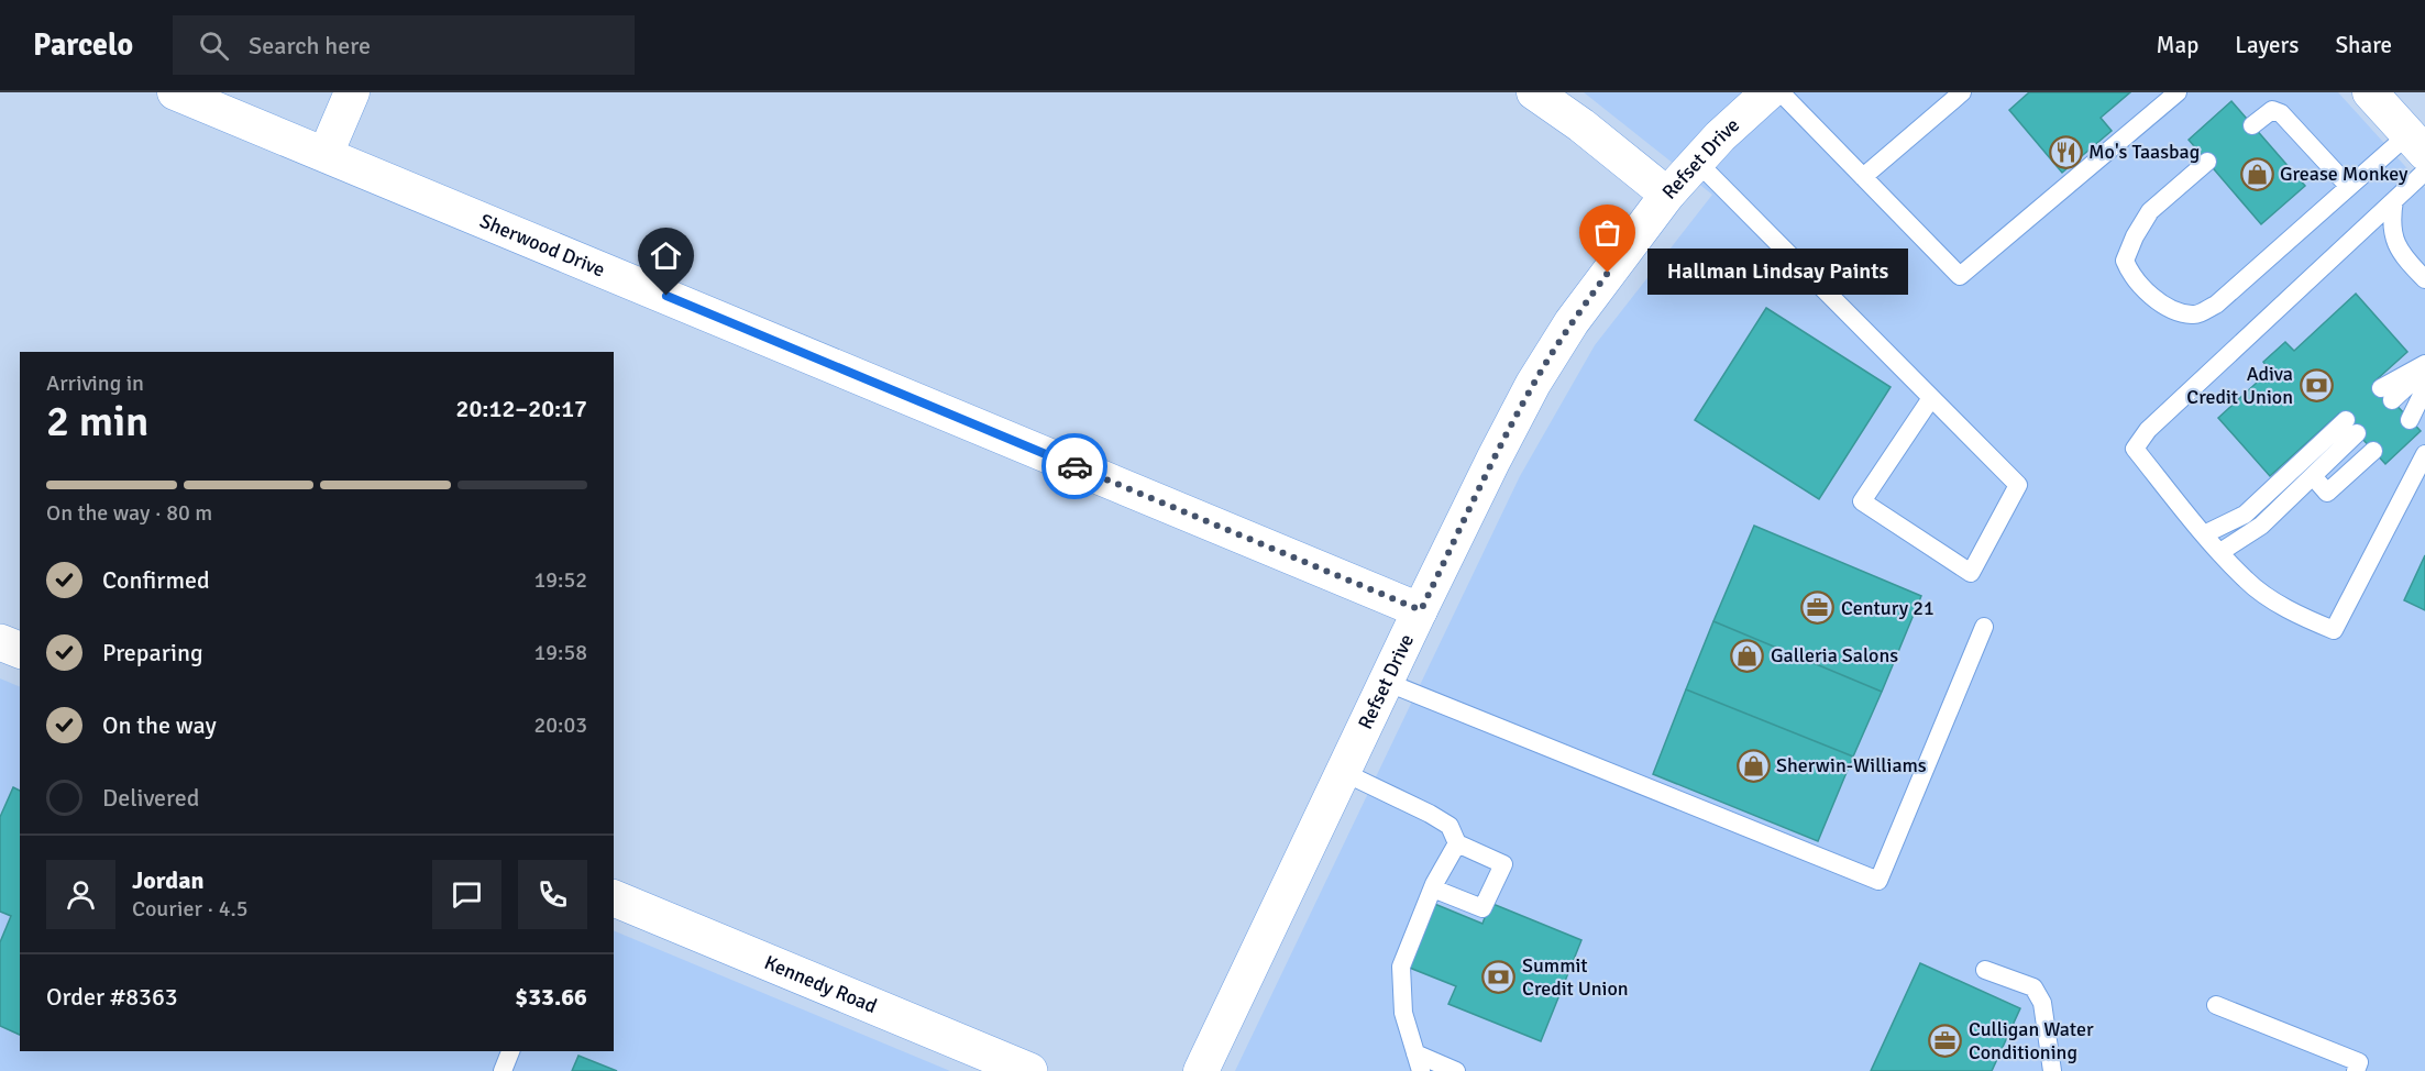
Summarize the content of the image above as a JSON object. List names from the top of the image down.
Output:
{
  "streets": {
    "street": ["Refset Drive", "Sherwood Drive", "Kennedy Road"]
  },
  "crossings": [
    ["Refset Drive", "Sherwood Drive"]
  ],
  "places": {
    "restaurant": ["Mo's Taasbag"],
    "shop": ["Grease Monkey", "Galleria Salons", "Sherwin-Williams"],
    "other": ["Hallman Lindsay Paints"],
    "bank": ["Adiva Credit Union", "Summit Credit Union"],
    "office": ["Century 21", "Culligan Water Conditioning"]
  },
  "page": {
    "header": "Parcelo",
    "search": "Search here",
    "nav": ["Map", "Layers", "Share"],
    "bubble": "Hallman Lindsay Paints",
    "heading": ["2 min", "Arriving in", "20:12–20:17"],
    "panel": [
      "Jordan",
      "Courier · 4.5",
      "Order #8363",
      "$33.66"
    ],
    "bar": "On the way · 80 m",
    "list": [
      ["Confirmed", "19:52"],
      ["Preparing", "19:58"],
      ["On the way", "20:03"],
      "Delivered"
    ]
  }
}
